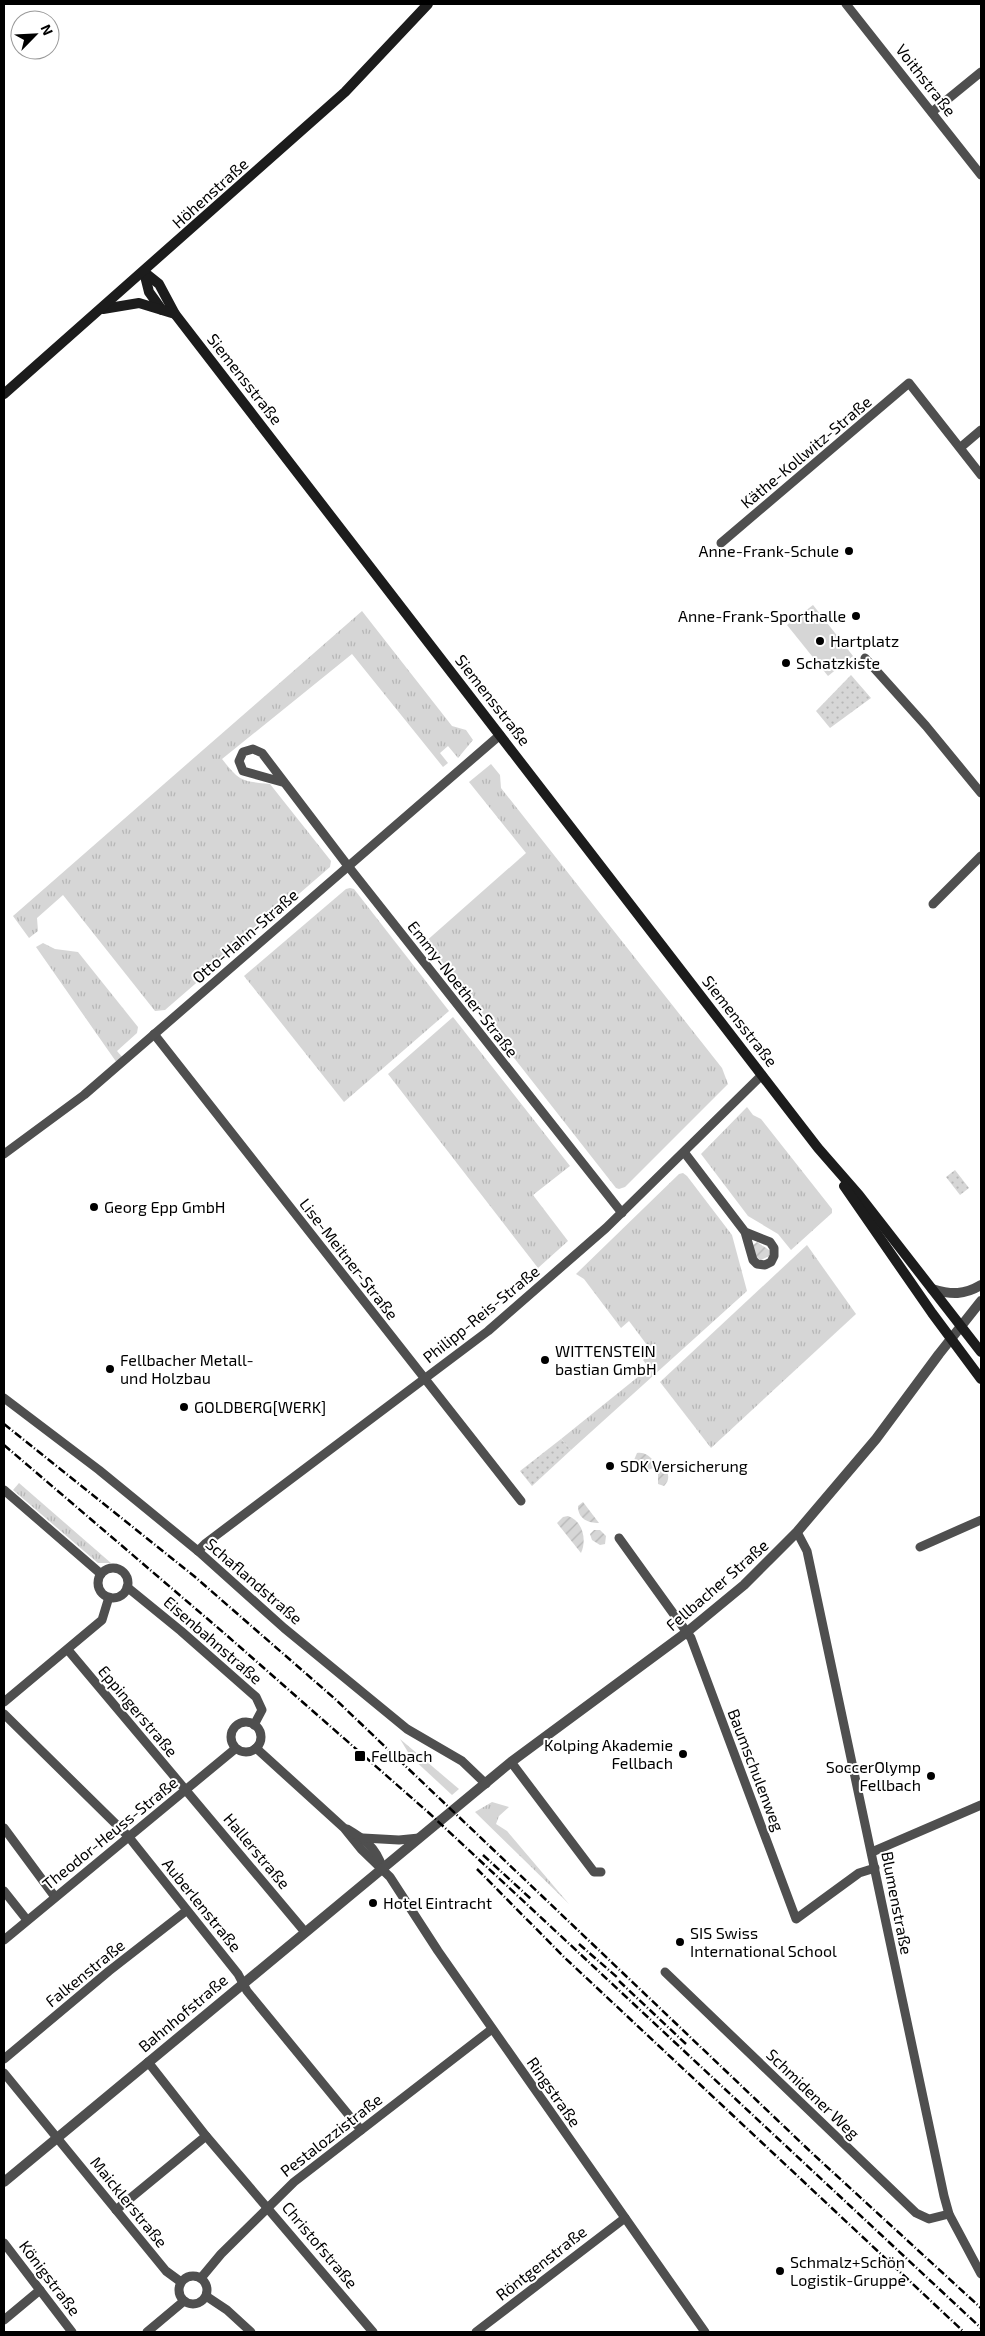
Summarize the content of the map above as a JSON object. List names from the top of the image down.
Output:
{
  "streets": {
    "main road": ["Höhenstraße", "Siemensstraße"],
    "street": [
      "Voithstraße",
      "Käthe-Kollwitz-Straße",
      "Otto-Hahn-Straße",
      "Emmy-Noether-Straße",
      "Lise-Meitner-Straße",
      "Philipp-Reis-Straße",
      "Schaflandstraße",
      "Fellbacher Straße",
      "Eisenbahnstraße",
      "Eppingerstraße",
      "Baumschulenweg",
      "Theodor-Heuss-Straße",
      "Hallerstraße",
      "Blumenstraße",
      "Auberlenstraße",
      "Falkenstraße",
      "Bahnhofstraße",
      "Ringstraße",
      "Schmidener Weg",
      "Pestalozzistraße",
      "Maicklerstraße",
      "Christofstraße",
      "Röntgenstraße",
      "Königstraße"
    ]
  },
  "crossings": [
    ["Höhenstraße", "Siemensstraße"],
    ["Siemensstraße", "Otto-Hahn-Straße"],
    ["Siemensstraße", "Philipp-Reis-Straße"],
    ["Siemensstraße", "Fellbacher Straße"],
    ["Otto-Hahn-Straße", "Emmy-Noether-Straße"],
    ["Otto-Hahn-Straße", "Lise-Meitner-Straße"],
    ["Emmy-Noether-Straße", "Philipp-Reis-Straße"],
    ["Lise-Meitner-Straße", "Philipp-Reis-Straße"],
    ["Philipp-Reis-Straße", "Schaflandstraße"],
    ["Schaflandstraße", "Fellbacher Straße"],
    ["Fellbacher Straße", "Baumschulenweg"],
    ["Fellbacher Straße", "Blumenstraße"],
    ["Fellbacher Straße", "Bahnhofstraße"],
    ["Fellbacher Straße", "Ringstraße"],
    ["Eisenbahnstraße", "Theodor-Heuss-Straße"],
    ["Eppingerstraße", "Theodor-Heuss-Straße"],
    ["Eppingerstraße", "Hallerstraße"],
    ["Baumschulenweg", "Blumenstraße"],
    ["Theodor-Heuss-Straße", "Hallerstraße"],
    ["Theodor-Heuss-Straße", "Auberlenstraße"],
    ["Hallerstraße", "Bahnhofstraße"],
    ["Blumenstraße", "Schmidener Weg"],
    ["Auberlenstraße", "Falkenstraße"],
    ["Auberlenstraße", "Bahnhofstraße"],
    ["Auberlenstraße", "Pestalozzistraße"],
    ["Bahnhofstraße", "Ringstraße"],
    ["Bahnhofstraße", "Maicklerstraße"],
    ["Bahnhofstraße", "Christofstraße"],
    ["Ringstraße", "Pestalozzistraße"],
    ["Ringstraße", "Röntgenstraße"],
    ["Pestalozzistraße", "Maicklerstraße"],
    ["Pestalozzistraße", "Christofstraße"]
  ],
  "places": {
    "other": [
      "Anne-Frank-Schule",
      "Anne-Frank-Sporthalle",
      "Hartplatz",
      "Schatzkiste",
      "Georg Epp GmbH",
      "WITTENSTEIN bastian GmbH",
      "Fellbacher Metall- und Holzbau",
      "GOLDBERG[WERK]",
      "SDK Versicherung",
      "Kolping Akademie Fellbach",
      "SoccerOlymp Fellbach",
      "Hotel Eintracht",
      "SIS Swiss International School",
      "Schmalz+Schön Logistik-Gruppe"
    ],
    "transit": ["Fellbach"]
  },
  "north": "top right"
}
